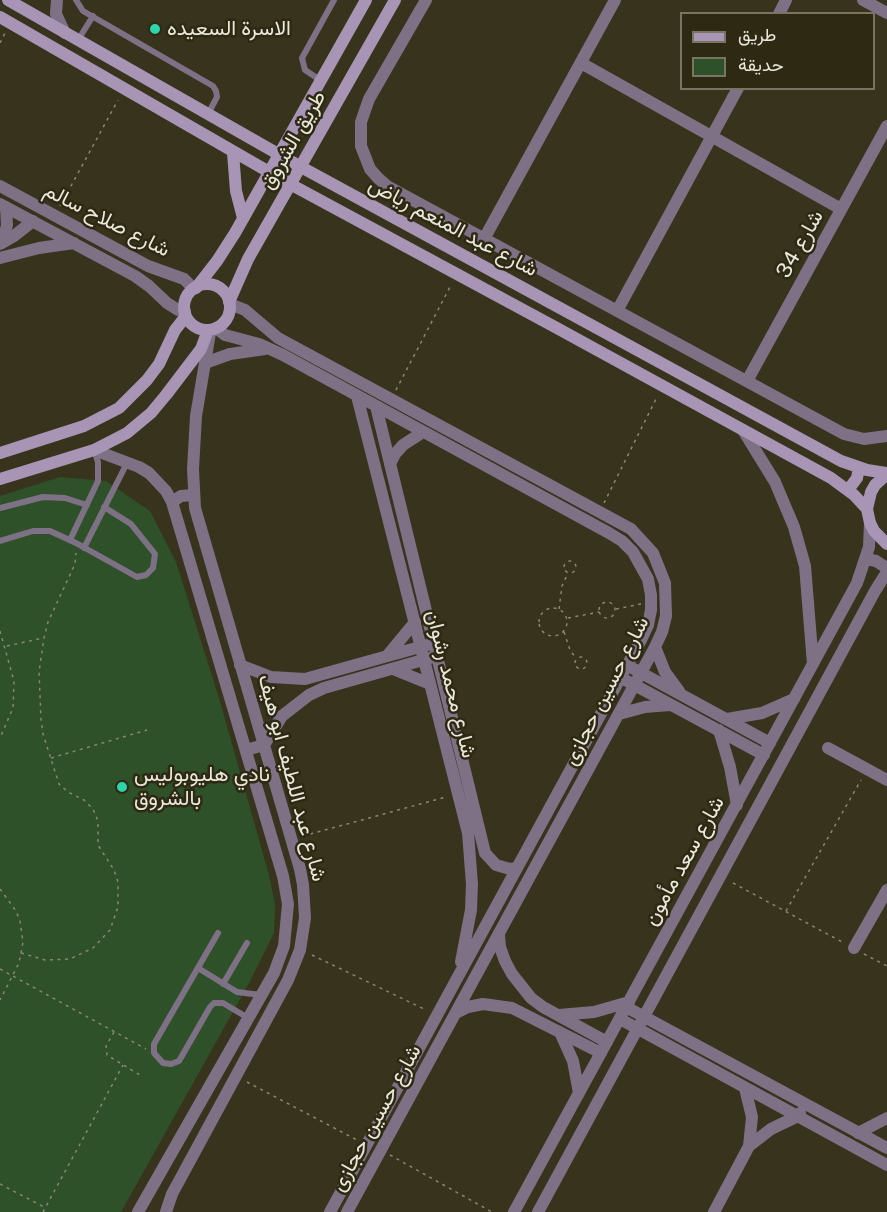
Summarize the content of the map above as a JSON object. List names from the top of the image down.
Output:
{
  "streets": {
    "street": [
      "طريق الشروق",
      "شارع صلاح سالم",
      "شارع عبد المنعم رياض",
      "شارع 34",
      "شارع محمد رشوان",
      "شارع حسين حجازى",
      "شارع عبد اللطيف ابو هيف",
      "شارع سعد مأمون"
    ]
  },
  "crossings": [
    ["طريق الشروق", "شارع صلاح سالم"],
    ["طريق الشروق", "شارع عبد المنعم رياض"],
    ["طريق الشروق", "شارع حسين حجازى"],
    ["طريق الشروق", "شارع عبد اللطيف ابو هيف"],
    ["شارع صلاح سالم", "شارع حسين حجازى"],
    ["شارع صلاح سالم", "شارع عبد اللطيف ابو هيف"],
    ["شارع محمد رشوان", "شارع حسين حجازى"],
    ["شارع حسين حجازى", "شارع عبد اللطيف ابو هيف"]
  ],
  "places": ["الاسرة السعيده", "نادي هليوبوليس بالشروق"],
  "legend": ["طريق", "حديقة"]
}
